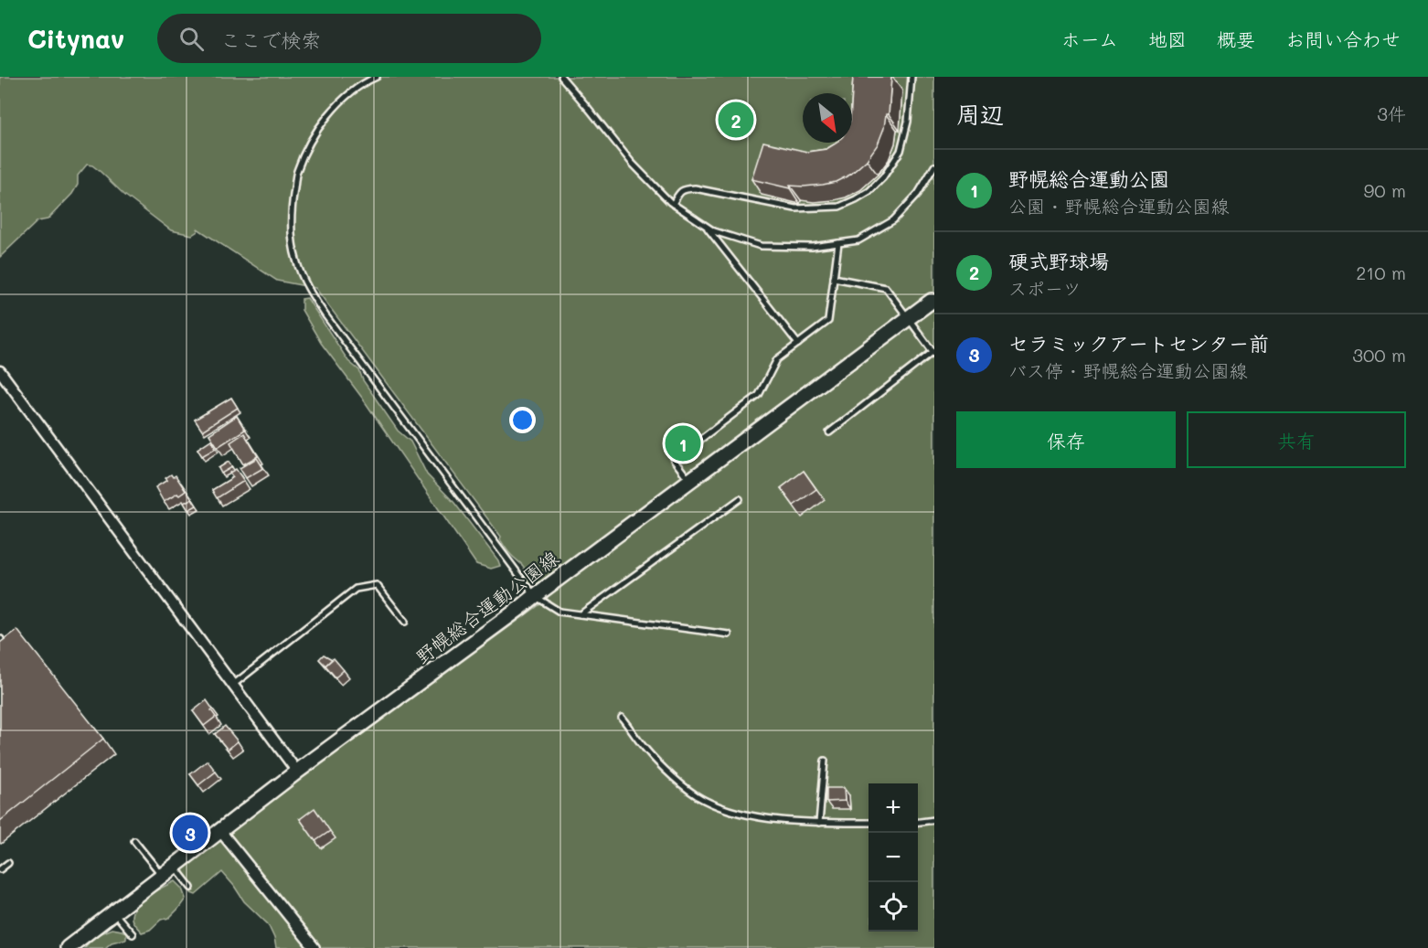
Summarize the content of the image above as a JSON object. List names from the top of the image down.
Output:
{
  "streets": {
    "main road": ["野幌総合運動公園線"]
  },
  "north": "bottom right",
  "page": {
    "header": "Citynav",
    "search": "ここで検索",
    "nav": [
      "ホーム",
      "地図",
      "概要",
      "お問い合わせ"
    ],
    "heading": ["周辺", "3件"],
    "pins": ["2", "1", "3"],
    "list": [
      {
        "mark": "1",
        "name": "野幌総合運動公園",
        "note": "公園 · 野幌総合運動公園線",
        "value": "90 m"
      },
      {
        "mark": "2",
        "name": "硬式野球場",
        "note": "スポーツ",
        "value": "210 m"
      },
      {
        "mark": "3",
        "name": "セラミックアートセンター前",
        "note": "バス停 · 野幌総合運動公園線",
        "value": "300 m"
      }
    ],
    "buttons": ["保存", "共有"],
    "map_buttons": ["+", "−"]
  }
}
